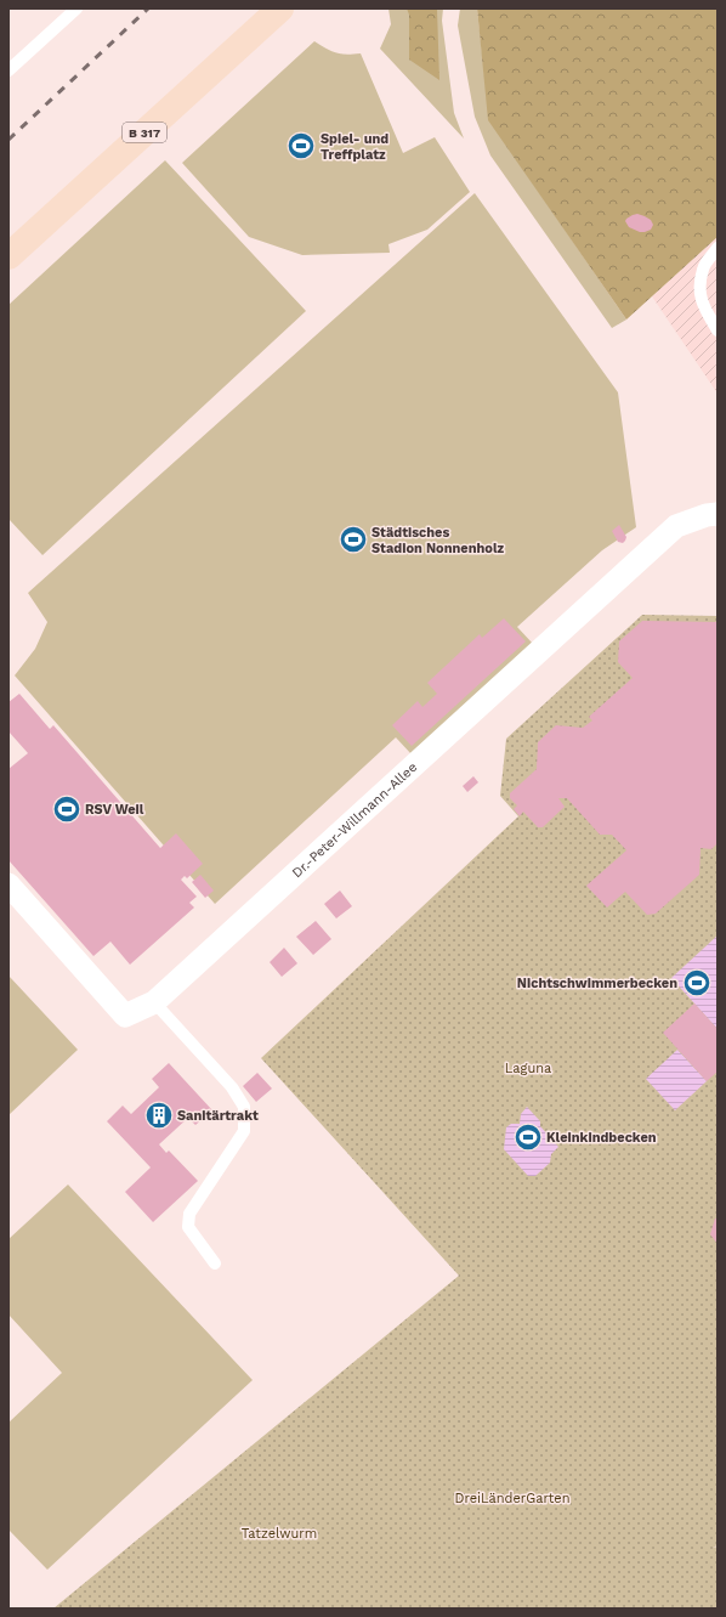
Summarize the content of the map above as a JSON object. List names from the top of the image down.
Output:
{
  "streets": {
    "main road": ["B 317"],
    "street": ["Dr.-Peter-Willmann-Allee"]
  },
  "parks": ["Laguna", "DreiLänderGarten", "Tatzelwurm"],
  "places": {
    "sports": [
      "Spiel- und Treffplatz",
      "Städtisches Stadion Nonnenholz",
      "RSV Weil",
      "Nichtschwimmerbecken",
      "Kleinkindbecken"
    ],
    "building": ["Sanitärtrakt"]
  }
}
